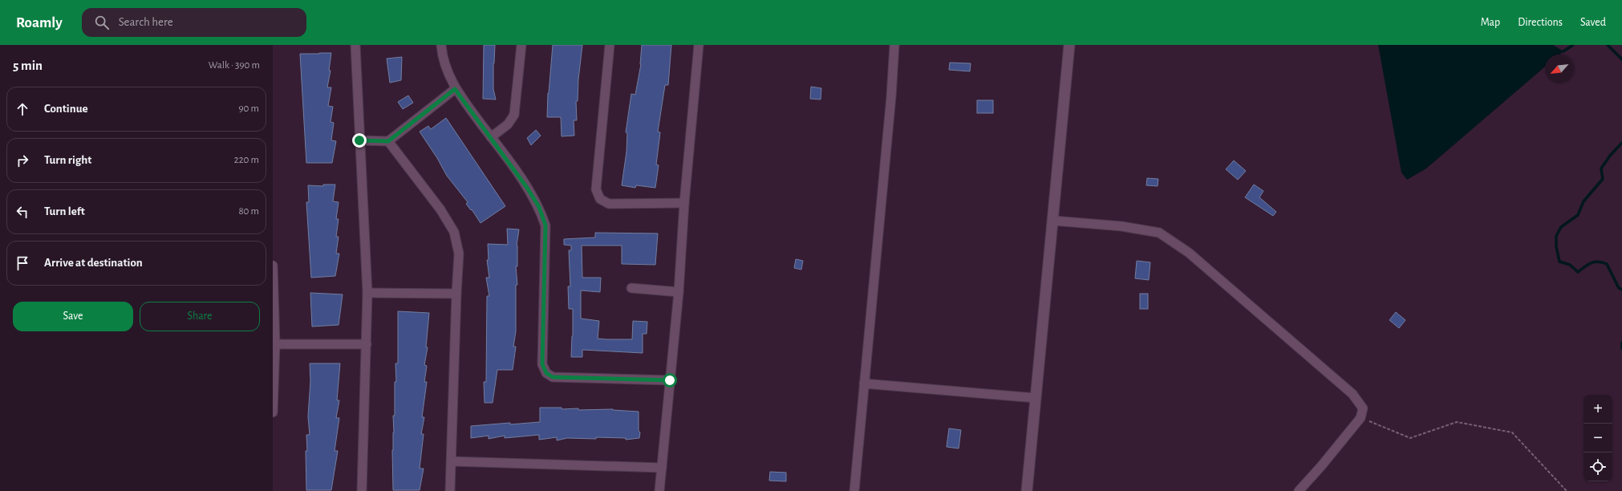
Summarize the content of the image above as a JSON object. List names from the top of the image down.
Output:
{
  "north": "bottom left",
  "page": {
    "header": "Roamly",
    "search": "Search here",
    "nav": ["Map", "Directions", "Saved"],
    "heading": ["5 min", "Walk · 390 m"],
    "list": [
      ["Continue", "90 m"],
      ["Turn right", "220 m"],
      ["Turn left", "80 m"],
      "Arrive at destination"
    ],
    "buttons": ["Save", "Share"],
    "map_buttons": ["+", "−"]
  }
}
